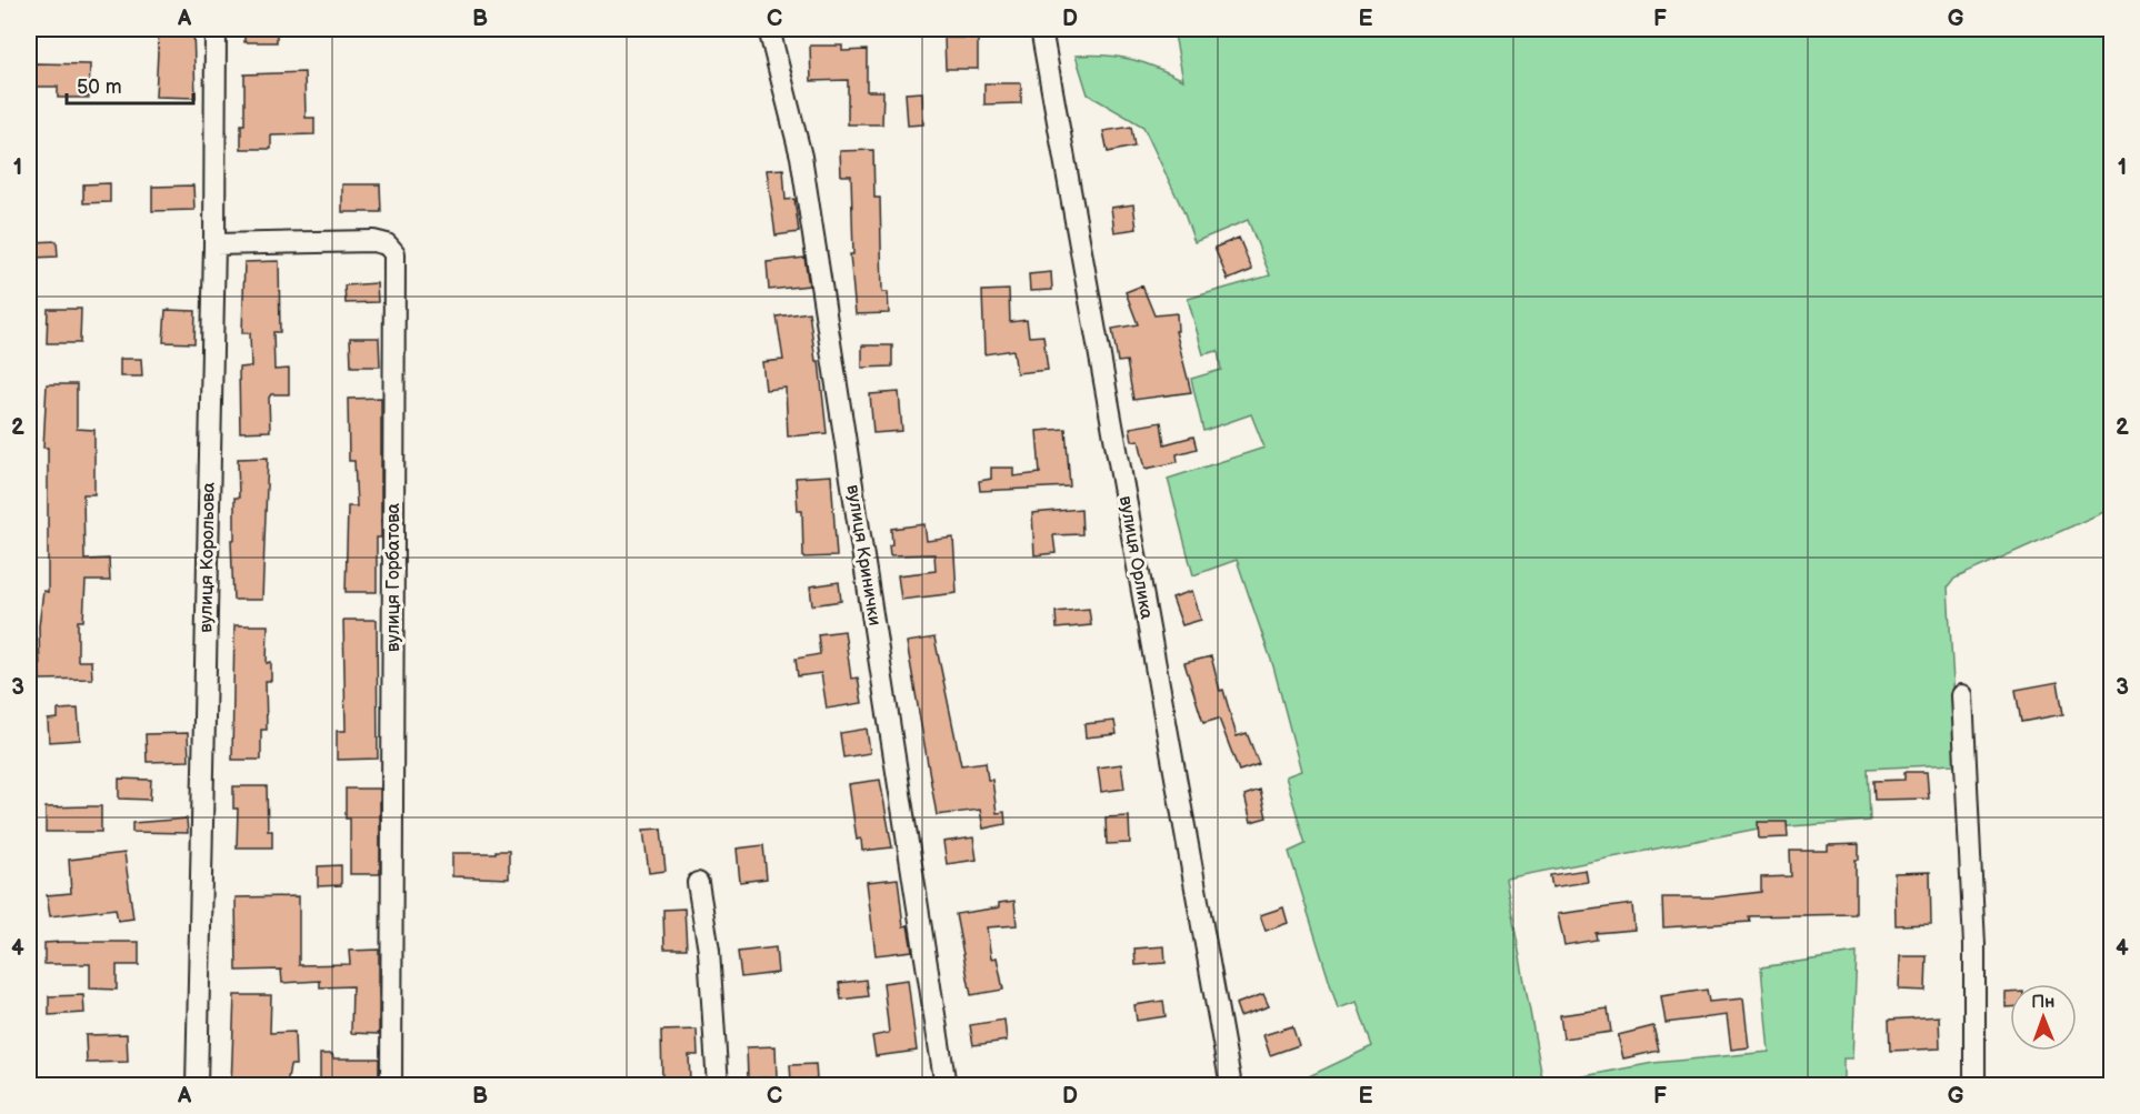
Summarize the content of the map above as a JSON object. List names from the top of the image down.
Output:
{
  "streets": {
    "street": [
      "вулиця Кринички",
      "вулиця Корольова",
      "вулиця Орлика",
      "вулиця Горбатова"
    ]
  },
  "crossings": [
    ["вулиця Корольова", "вулиця Горбатова"]
  ],
  "scale_bar": "50 m",
  "north": "top",
  "grid": {
    "columns": [
      "A",
      "B",
      "C",
      "D",
      "E",
      "F",
      "G"
    ],
    "rows": [
      "1",
      "2",
      "3",
      "4"
    ]
  }
}
